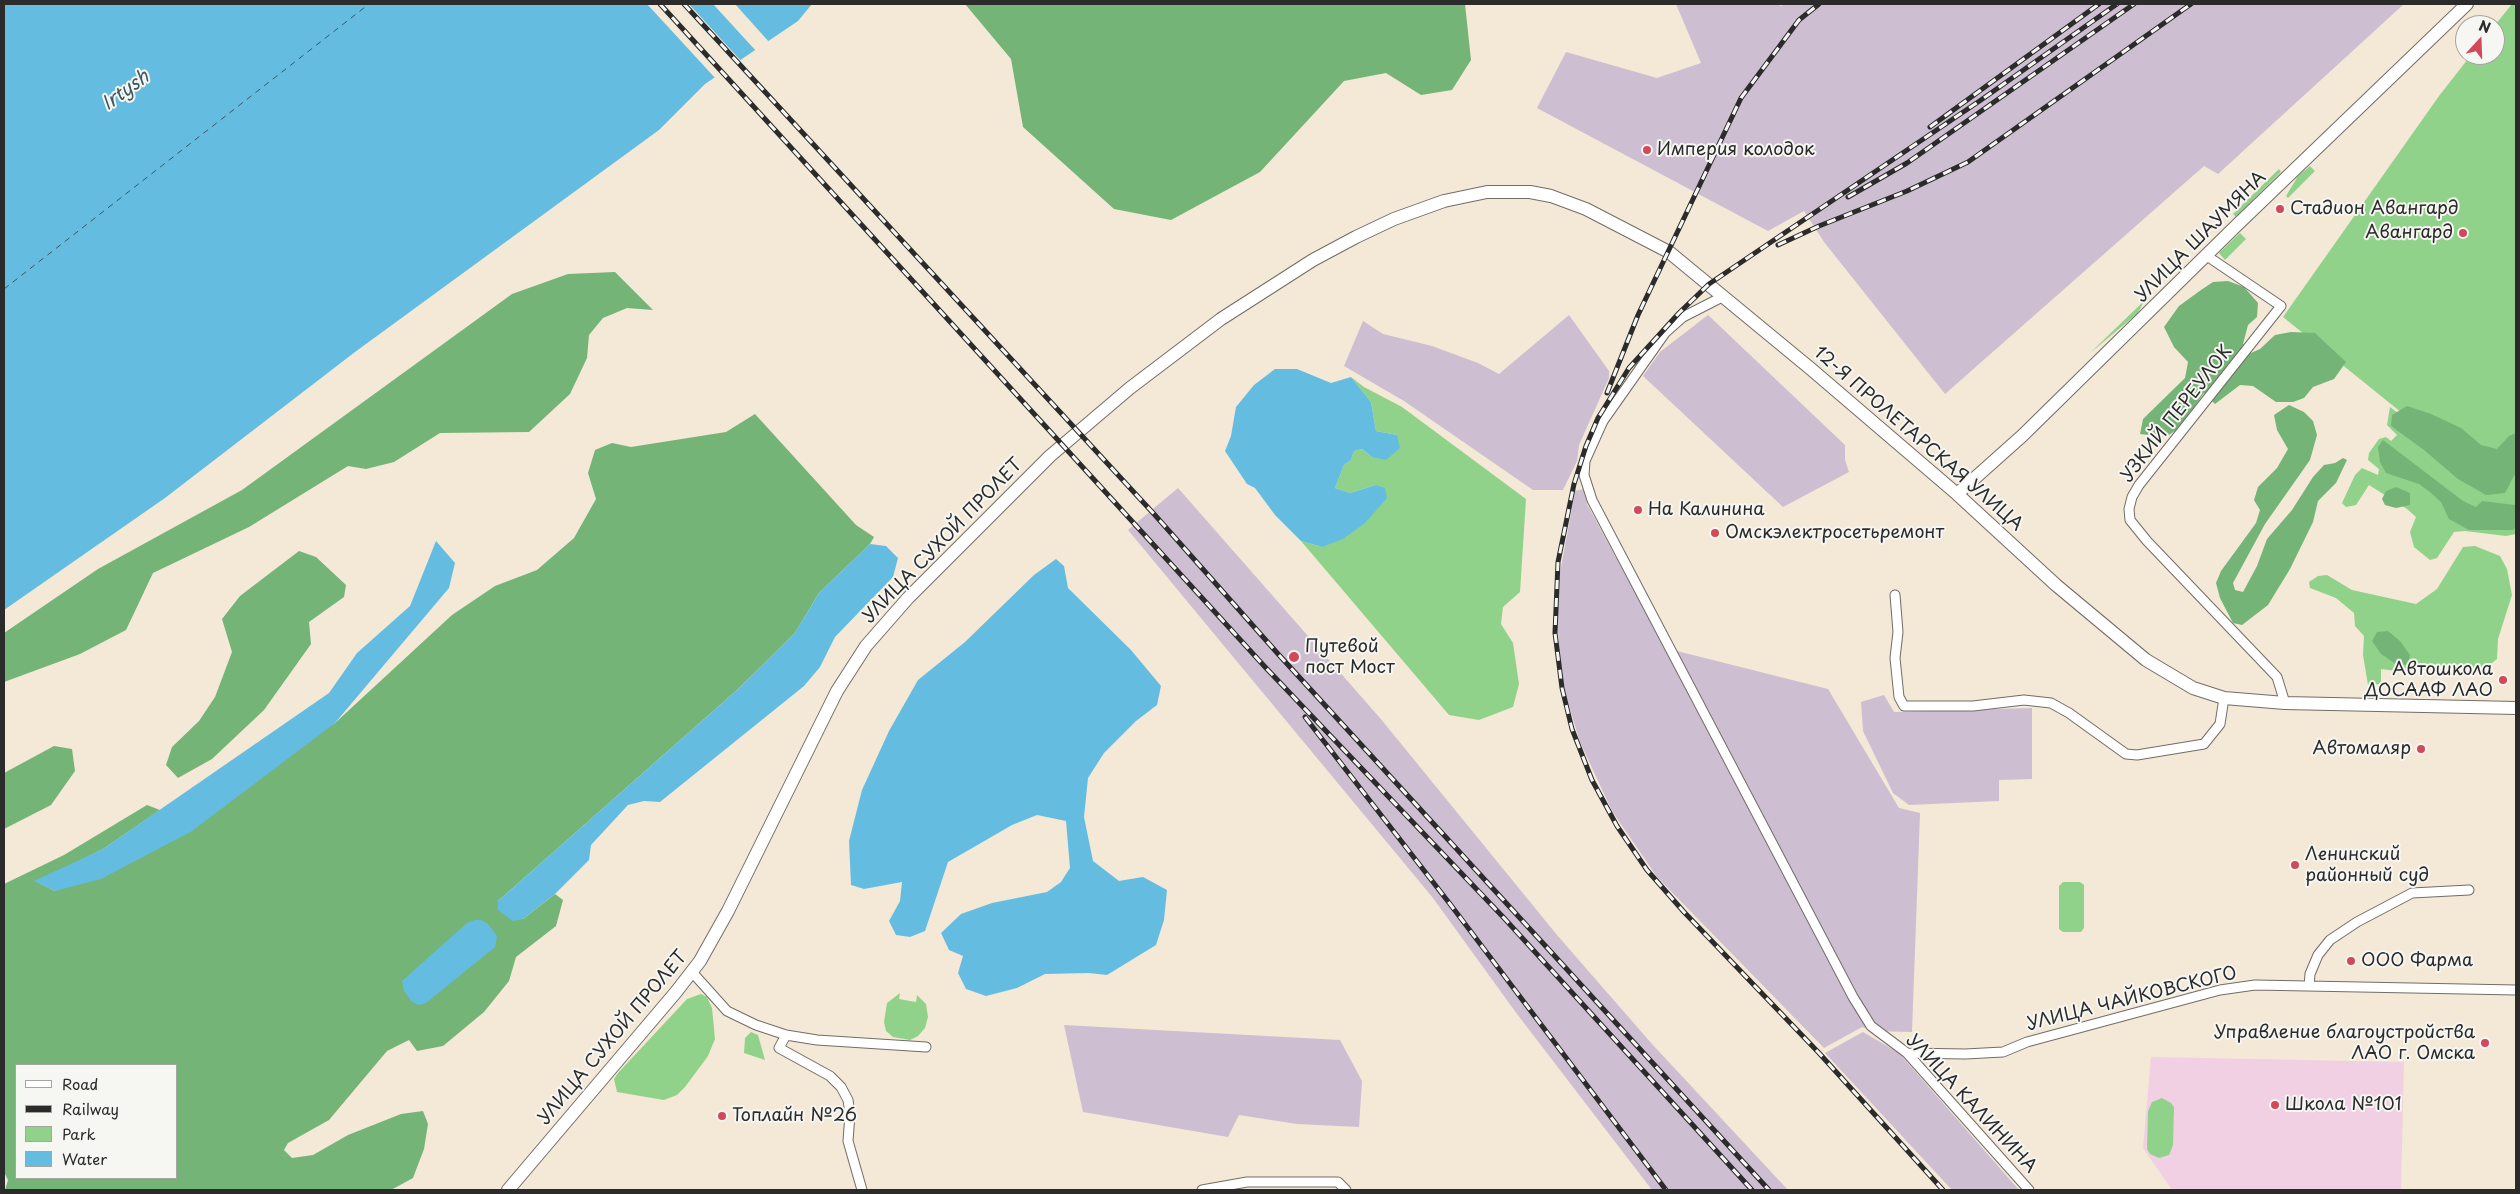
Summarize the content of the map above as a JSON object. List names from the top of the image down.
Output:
{
  "streets": {
    "main road": ["УЛИЦА ШАУМЯНА", "12-Я ПРОЛЕТАРСКАЯ УЛИЦА", "УЛИЦА СУХОЙ ПРОЛЕТ"],
    "street": ["УЗКИЙ ПЕРЕУЛОК", "УЛИЦА ЧАЙКОВСКОГО", "УЛИЦА КАЛИНИНА"]
  },
  "crossings": [
    ["УЛИЦА ШАУМЯНА", "УЗКИЙ ПЕРЕУЛОК"],
    ["УЛИЦА ШАУМЯНА", "12-Я ПРОЛЕТАРСКАЯ УЛИЦА"],
    ["УЗКИЙ ПЕРЕУЛОК", "12-Я ПРОЛЕТАРСКАЯ УЛИЦА"],
    ["12-Я ПРОЛЕТАРСКАЯ УЛИЦА", "УЛИЦА СУХОЙ ПРОЛЕТ"],
    ["12-Я ПРОЛЕТАРСКАЯ УЛИЦА", "УЛИЦА КАЛИНИНА"],
    ["УЛИЦА ЧАЙКОВСКОГО", "УЛИЦА КАЛИНИНА"]
  ],
  "water": ["Irtysh"],
  "places": [
    "Империя колодок",
    "Стадион Авангард",
    "Авангард",
    "На Калинина",
    "Омскэлектросетьремонт",
    "Путевой пост Мост",
    "Автошкола ДОСААФ ЛАО",
    "Автомаляр",
    "Ленинский районный суд",
    "ООО Фарма",
    "Управление благоустройства ЛАО г. Омска",
    "Школа №101",
    "Топлайн №26"
  ],
  "legend": [
    "Road",
    "Railway",
    "Park",
    "Water"
  ],
  "north": "top"
}
